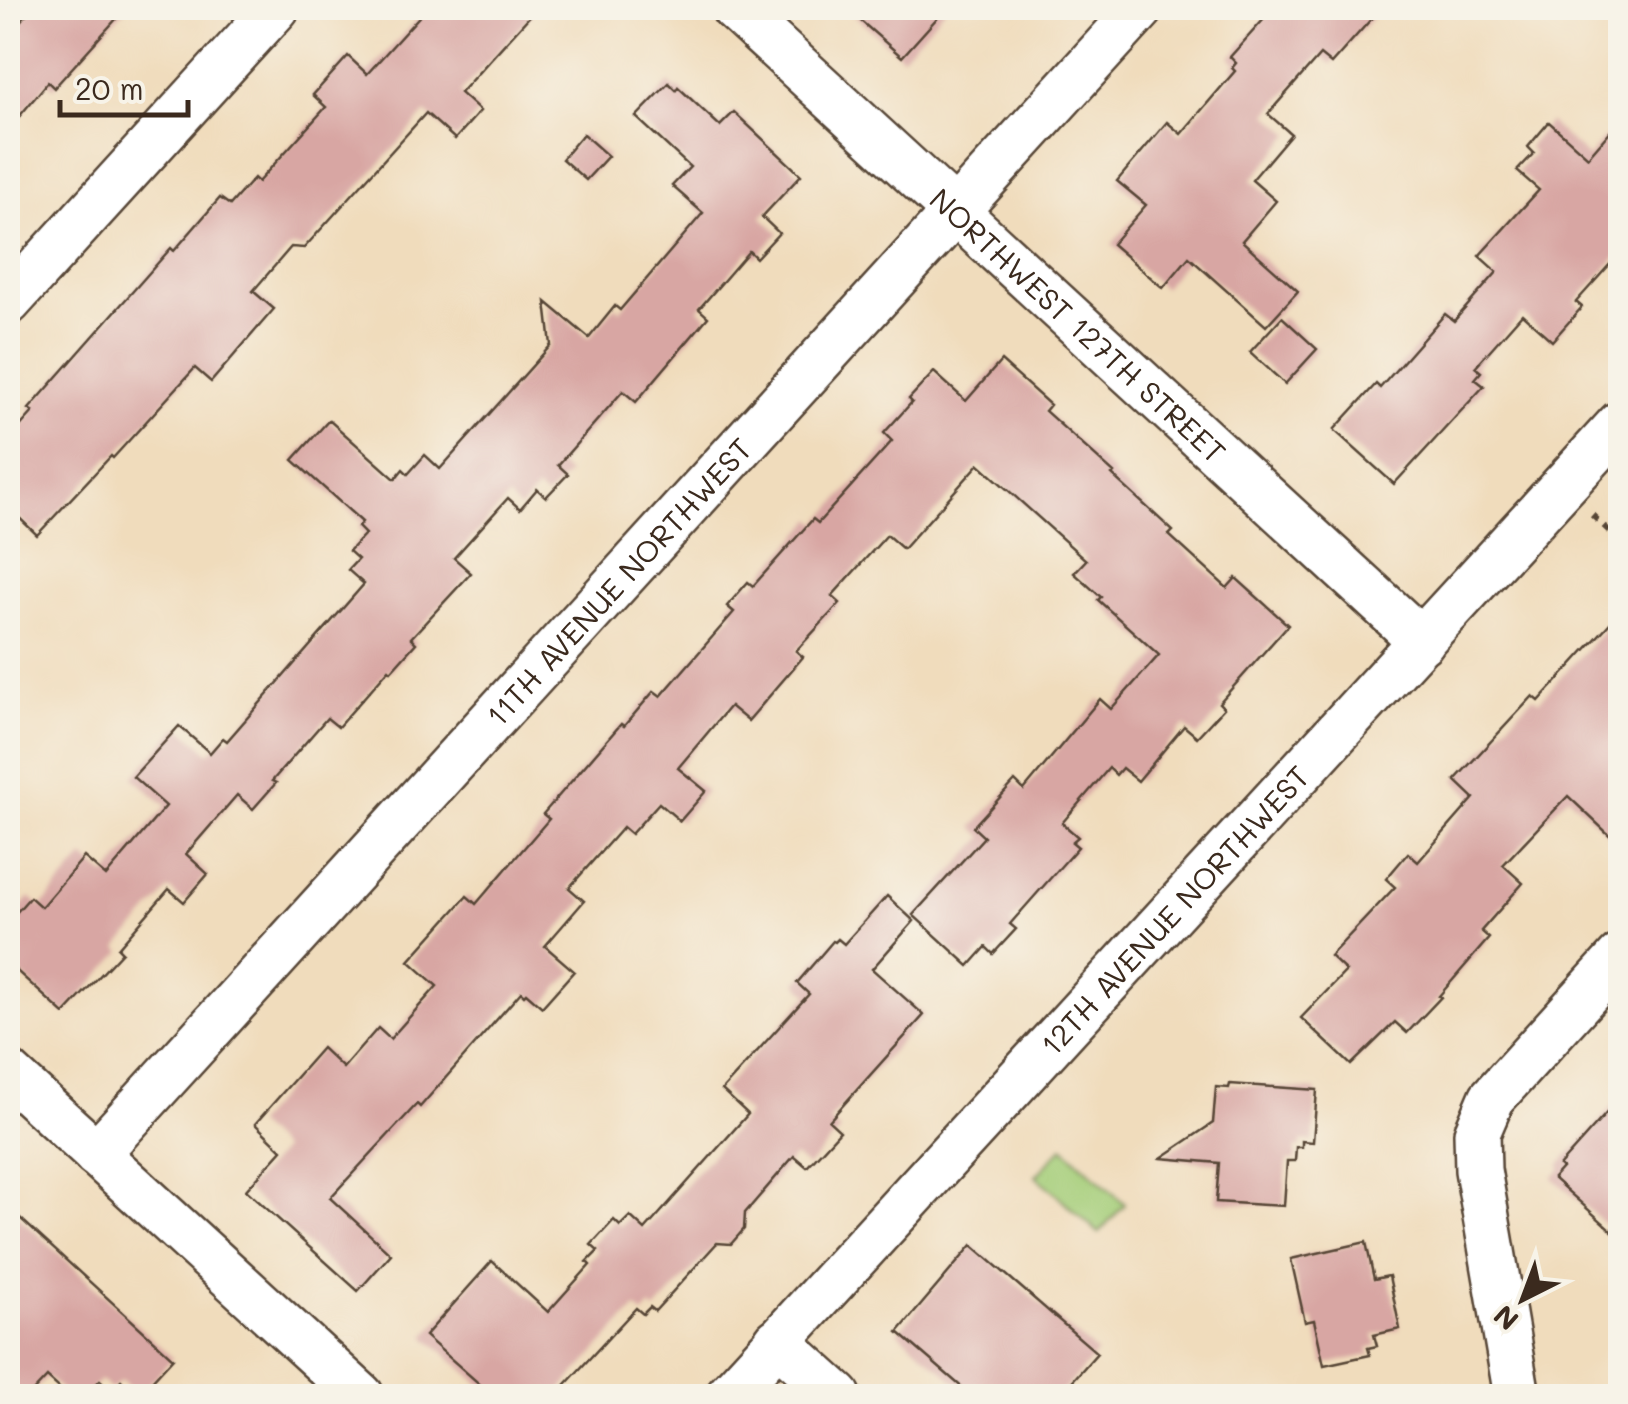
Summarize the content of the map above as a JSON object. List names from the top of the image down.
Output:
{
  "streets": {
    "street": ["NORTHWEST 127TH STREET", "11TH AVENUE NORTHWEST", "12TH AVENUE NORTHWEST"]
  },
  "crossings": [
    ["NORTHWEST 127TH STREET", "11TH AVENUE NORTHWEST"],
    ["NORTHWEST 127TH STREET", "12TH AVENUE NORTHWEST"]
  ],
  "scale_bar": "20 m",
  "north": "bottom left"
}
